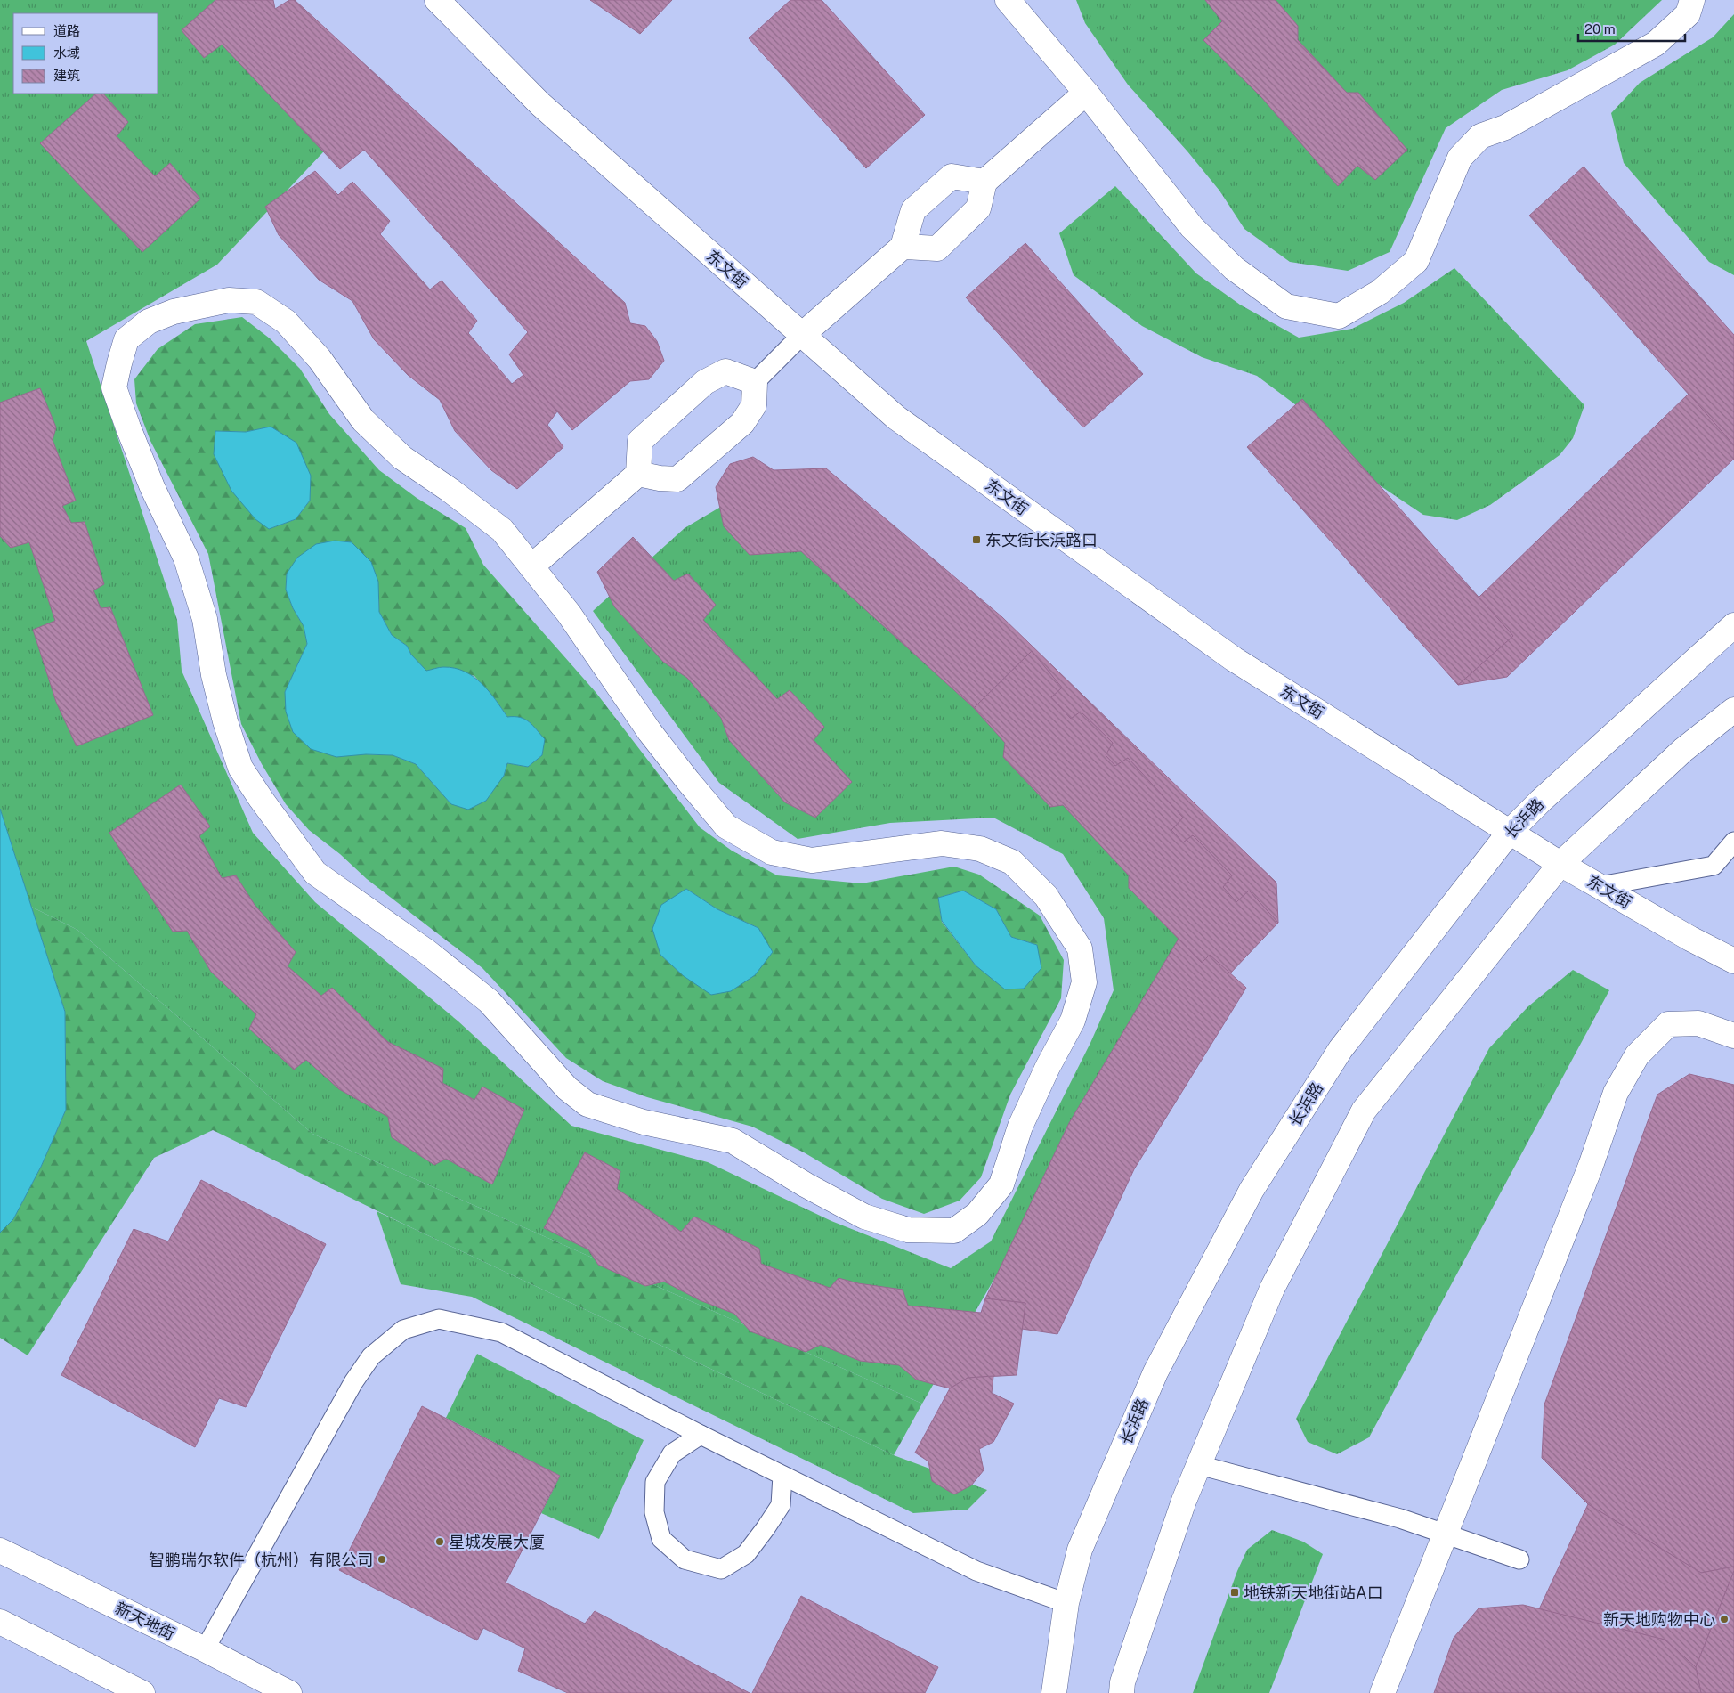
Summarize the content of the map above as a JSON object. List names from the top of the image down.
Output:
{
  "streets": {
    "street": ["东文街", "长浜路", "新天地街"]
  },
  "crossings": [
    ["东文街", "长浜路"]
  ],
  "places": {
    "transit": ["东文街长浜路口", "地铁新天地街站A口"],
    "other": ["星城发展大厦", "智鹏瑞尔软件（杭州）有限公司", "新天地购物中心"]
  },
  "legend": ["道路", "水域", "建筑"],
  "scale_bar": "20 m"
}
